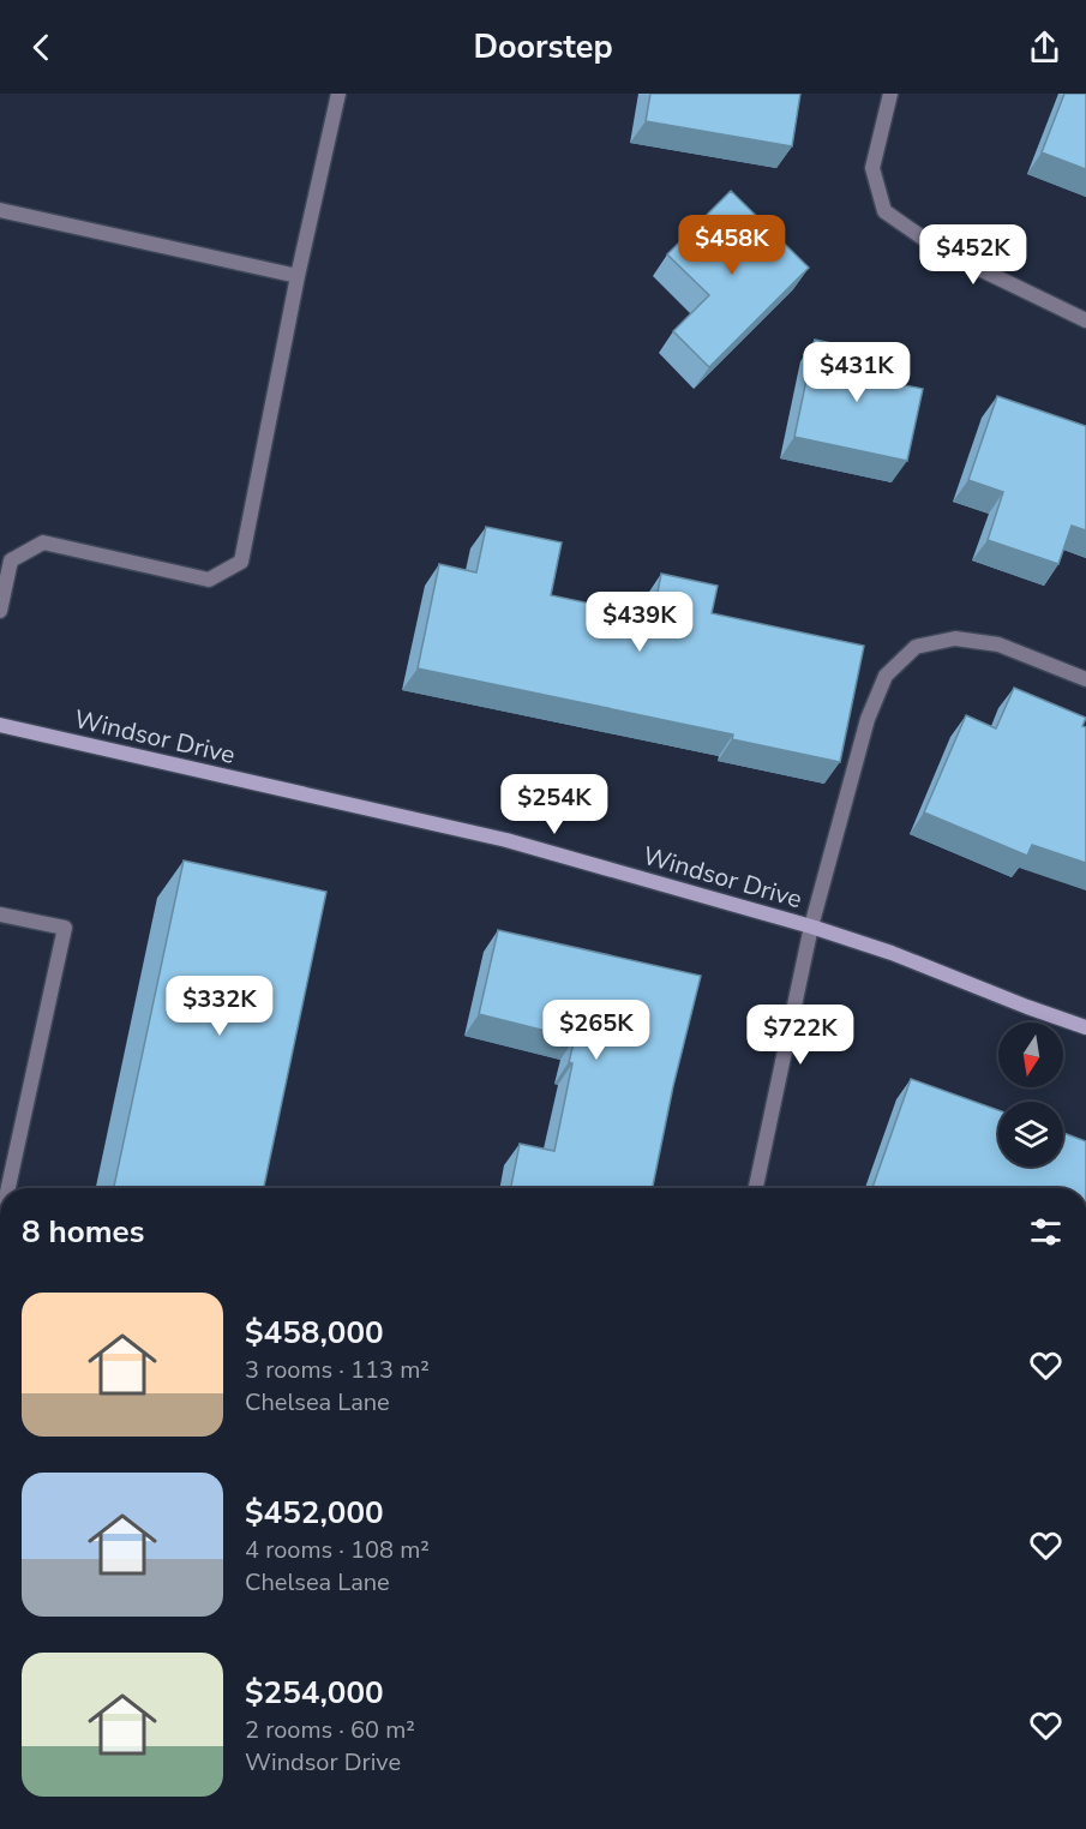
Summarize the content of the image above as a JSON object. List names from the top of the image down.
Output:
{
  "streets": {
    "street": ["Windsor Drive"]
  },
  "north": "bottom",
  "page": {
    "header": "Doorstep",
    "price": [
      "$458K",
      "$452K",
      "$431K",
      "$439K",
      "$254K",
      "$332K",
      "$265K",
      "$722K"
    ],
    "heading": "8 homes",
    "list": [
      {
        "name": "$458,000",
        "note": "3 rooms · 113 m² · Chelsea Lane"
      },
      {
        "name": "$452,000",
        "note": "4 rooms · 108 m² · Chelsea Lane"
      },
      {
        "name": "$254,000",
        "note": "2 rooms · 60 m² · Windsor Drive"
      }
    ]
  }
}
